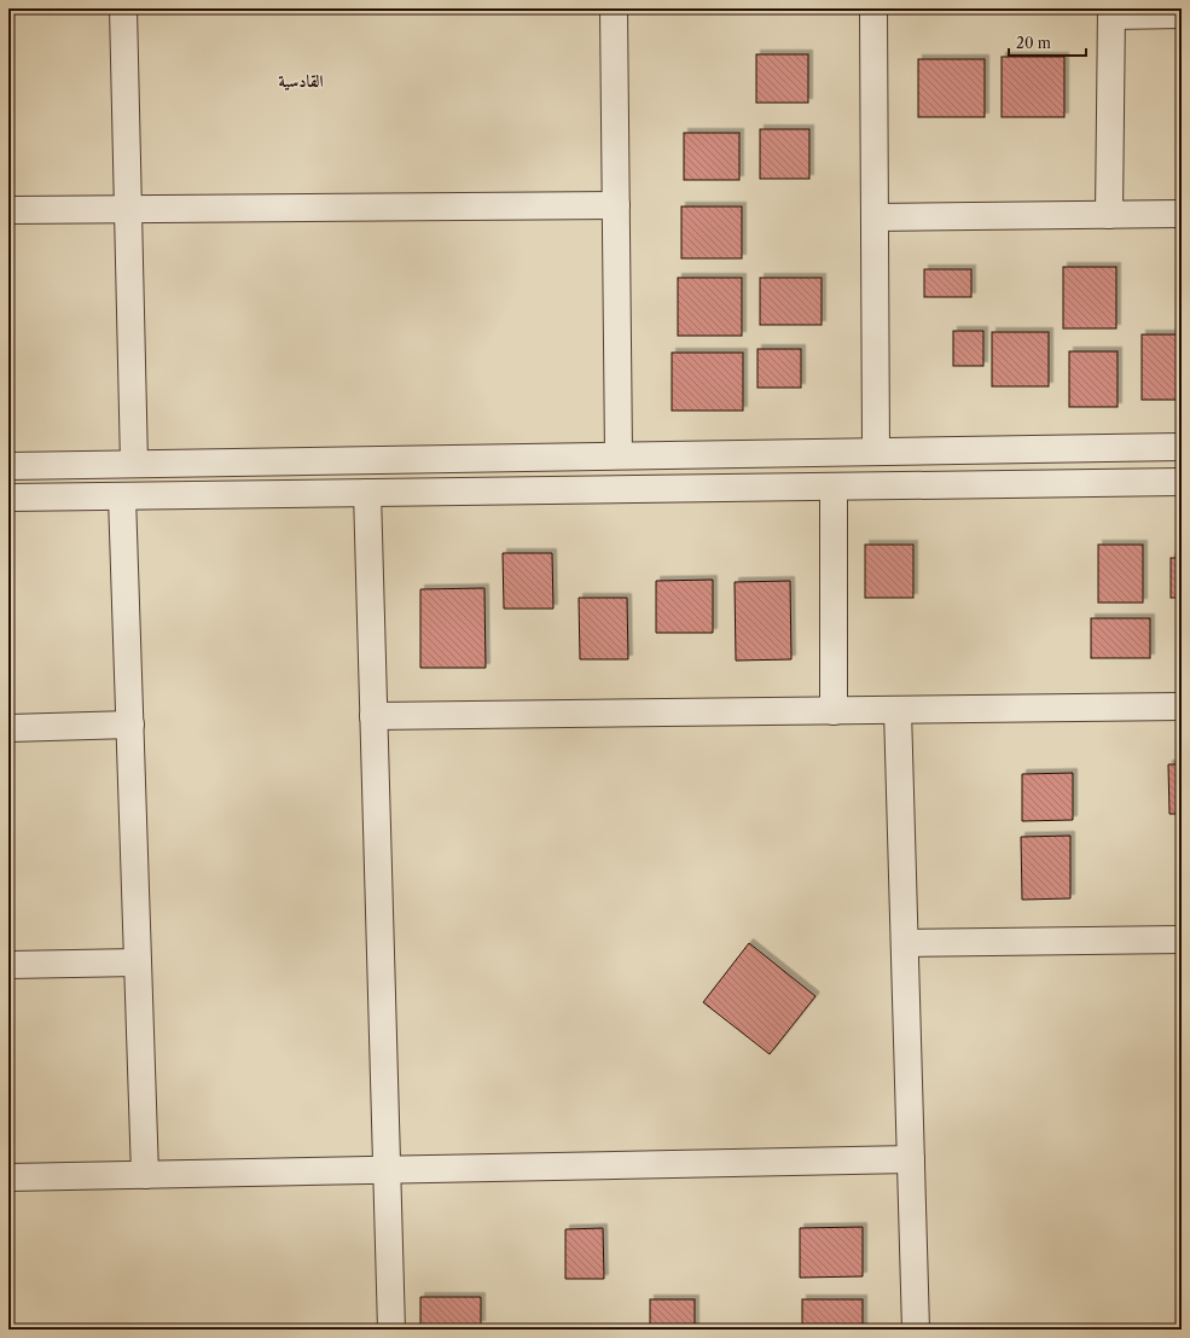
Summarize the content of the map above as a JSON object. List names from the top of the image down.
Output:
{
  "districts": ["القادسية"],
  "scale_bar": "20 m"
}
